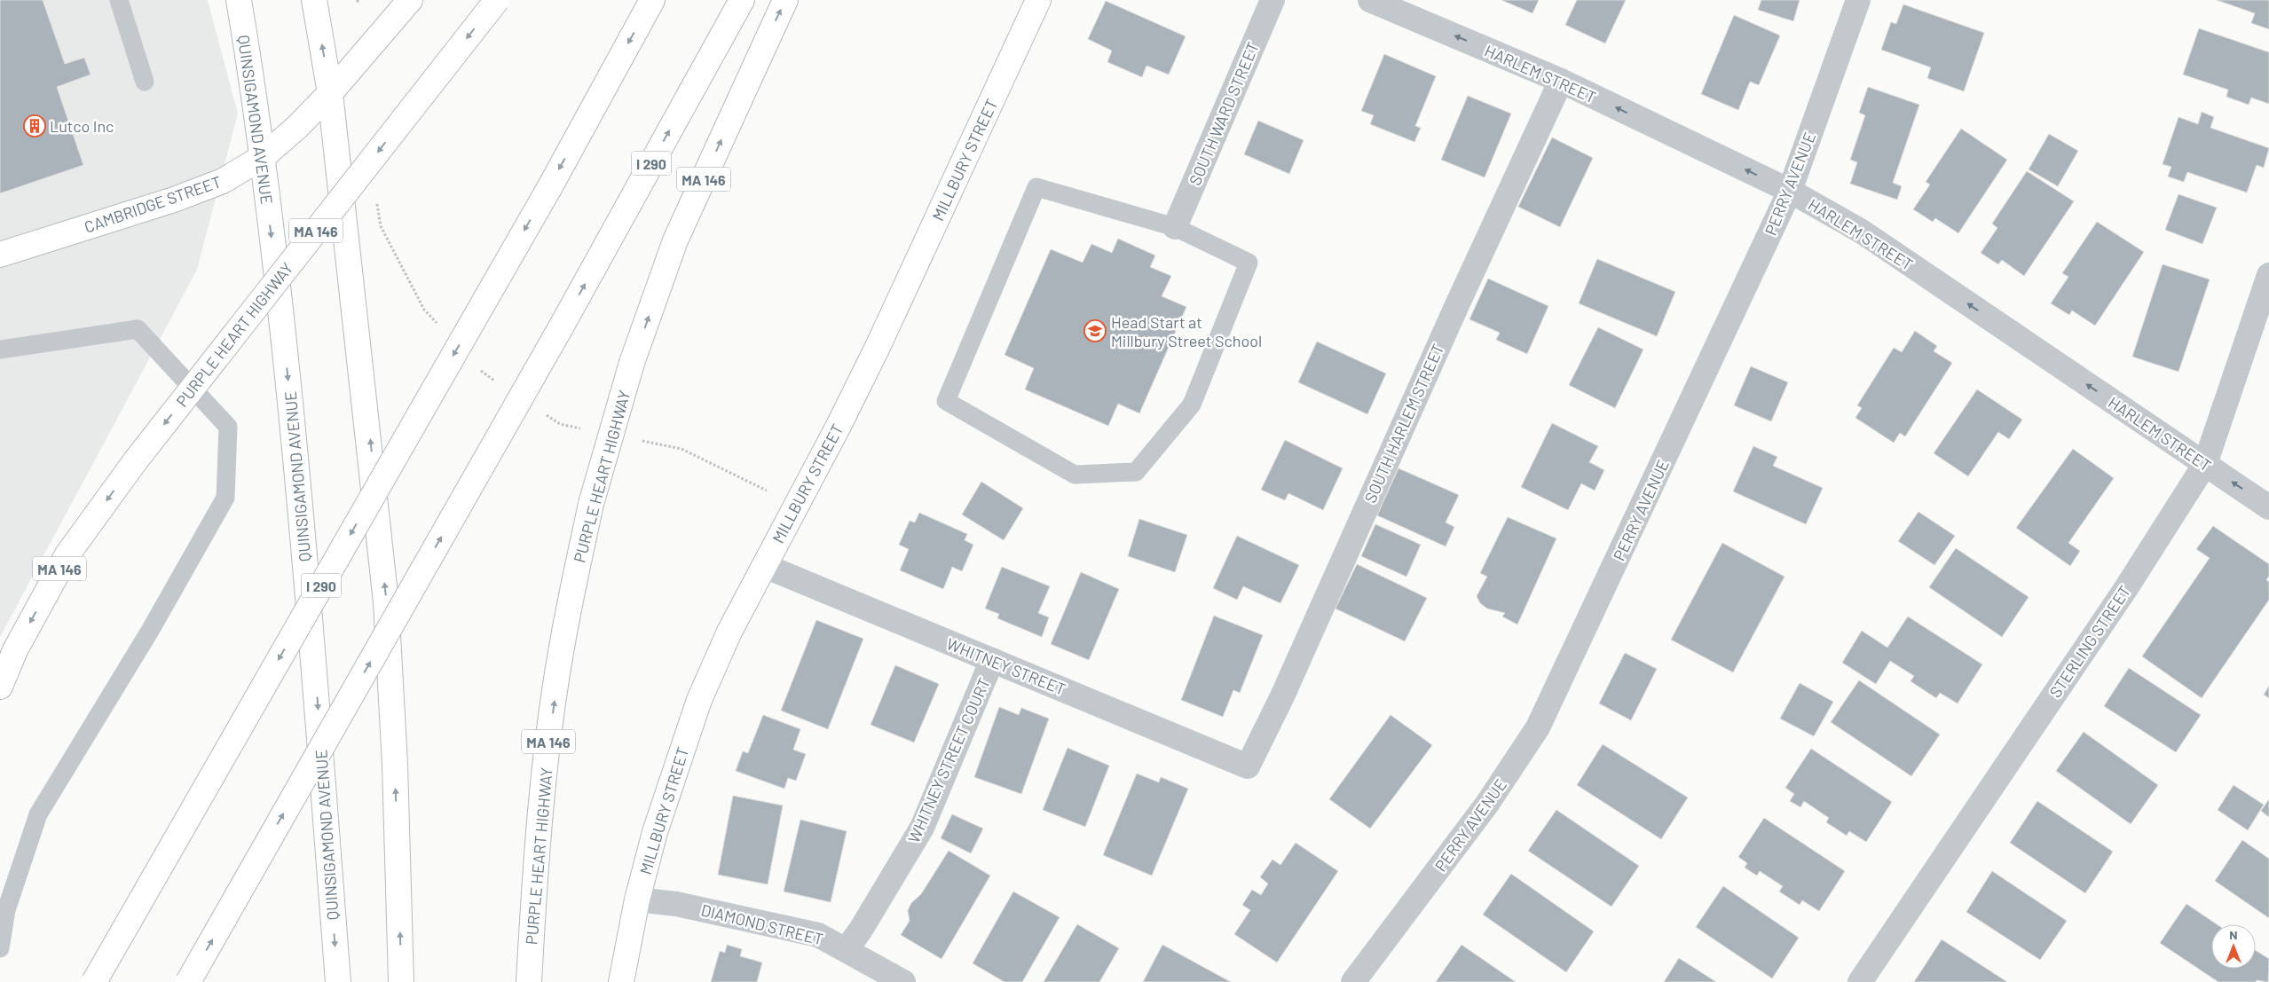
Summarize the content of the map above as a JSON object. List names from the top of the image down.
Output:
{
  "streets": {
    "main road": [
      "QUINSIGAMOND AVENUE",
      "MILLBURY STREET",
      "I 290",
      "MA 146",
      "CAMBRIDGE STREET",
      "PURPLE HEART HIGHWAY"
    ],
    "street": [
      "HARLEM STREET",
      "SOUTH WARD STREET",
      "PERRY AVENUE",
      "SOUTH HARLEM STREET",
      "STERLING STREET",
      "WHITNEY STREET",
      "WHITNEY STREET COURT",
      "DIAMOND STREET"
    ]
  },
  "crossings": [
    ["HARLEM STREET", "PERRY AVENUE"],
    ["HARLEM STREET", "SOUTH HARLEM STREET"],
    ["HARLEM STREET", "STERLING STREET"],
    ["QUINSIGAMOND AVENUE", "CAMBRIDGE STREET"],
    ["MILLBURY STREET", "WHITNEY STREET"],
    ["MILLBURY STREET", "DIAMOND STREET"],
    ["SOUTH HARLEM STREET", "WHITNEY STREET"],
    ["WHITNEY STREET", "WHITNEY STREET COURT"],
    ["WHITNEY STREET COURT", "DIAMOND STREET"]
  ],
  "one_way": ["HARLEM STREET"],
  "places": {
    "building": ["Lutco Inc"],
    "school or university": ["Head Start at Millbury Street School"]
  },
  "north": "top"
}
